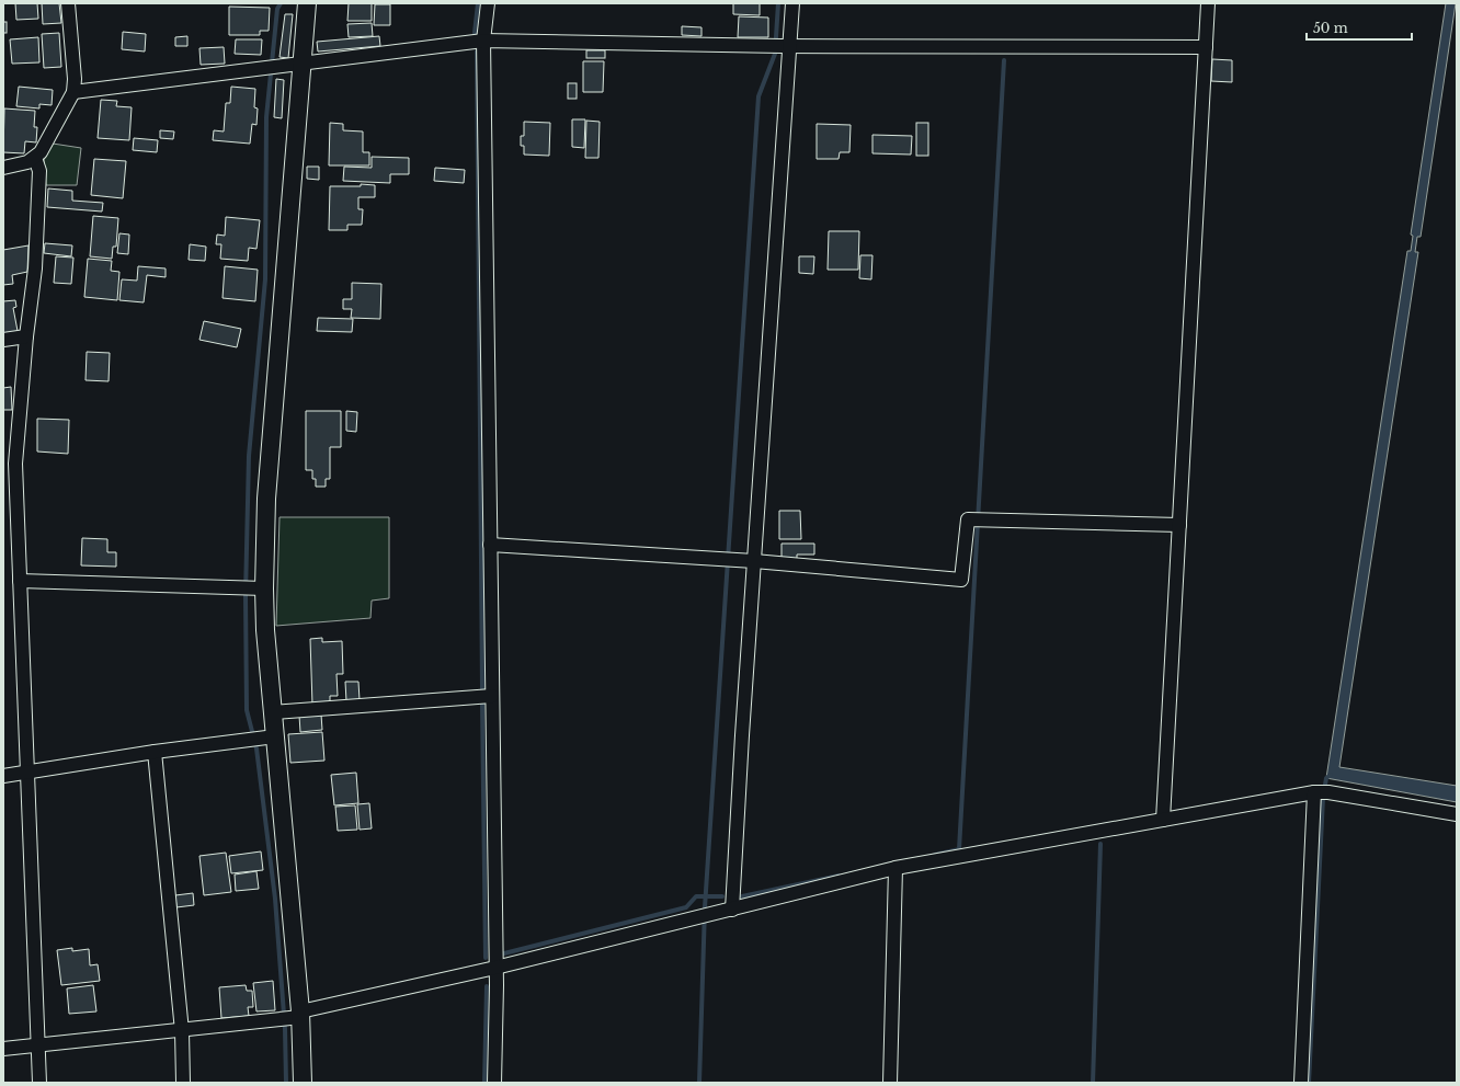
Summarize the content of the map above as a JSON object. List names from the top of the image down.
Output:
{
  "scale_bar": "50 m"
}
